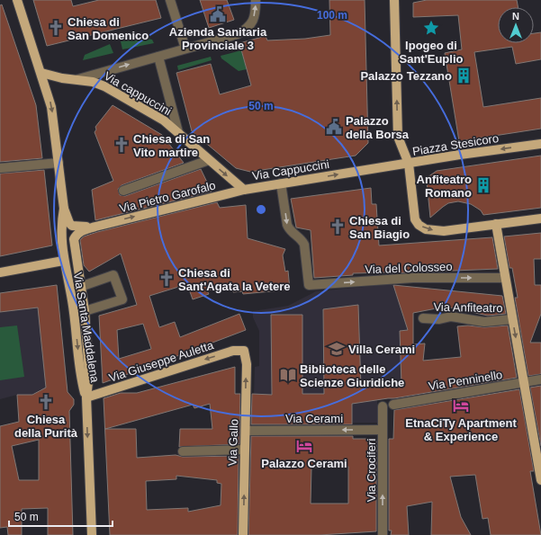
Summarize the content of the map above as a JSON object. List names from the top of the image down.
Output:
{
  "streets": {
    "main road": [
      "Via cappuccini",
      "Piazza Stesicoro",
      "Via Cappuccini",
      "Via Pietro Garofalo",
      "Via Santa Maddalena",
      "Via Giuseppe Auletta",
      "Via Gallo"
    ],
    "street": [
      "Via del Colosseo",
      "Via Anfiteatro",
      "Via Penninello",
      "Via Cerami",
      "Via Crociferi"
    ]
  },
  "crossings": [
    ["Via cappuccini", "Via Cappuccini"],
    ["Piazza Stesicoro", "Via Cappuccini"],
    ["Via Cappuccini", "Via Pietro Garofalo"],
    ["Via Cappuccini", "Via del Colosseo"],
    ["Via Pietro Garofalo", "Via Santa Maddalena"],
    ["Via Santa Maddalena", "Via Giuseppe Auletta"],
    ["Via Giuseppe Auletta", "Via Gallo"],
    ["Via Cerami", "Via Gallo"],
    ["Via Cerami", "Via Crociferi"]
  ],
  "one_way": [
    "Via Cappuccini",
    "Via Pietro Garofalo",
    "Via Giuseppe Auletta",
    "Via Cerami",
    "Via Gallo",
    "Via Crociferi"
  ],
  "places": {
    "public building": ["Azienda Sanitaria Provinciale 3", "Palazzo della Borsa"],
    "church": [
      "Chiesa di San Domenico",
      "Chiesa di San Vito martire",
      "Chiesa di San Biagio",
      "Chiesa di Sant'Agata la Vetere",
      "Chiesa della Purità"
    ],
    "place": ["Ipogeo di Sant'Euplio"],
    "building": ["Palazzo Tezzano", "Anfiteatro Romano"],
    "school or university": ["Villa Cerami"],
    "library": ["Biblioteca delle Scienze Giuridiche"],
    "hotel": ["EtnaCiTy Apartment & Experience", "Palazzo Cerami"]
  },
  "scale_bar": "50 m",
  "north": "top",
  "rings": ["100 m", "50 m"]
}
